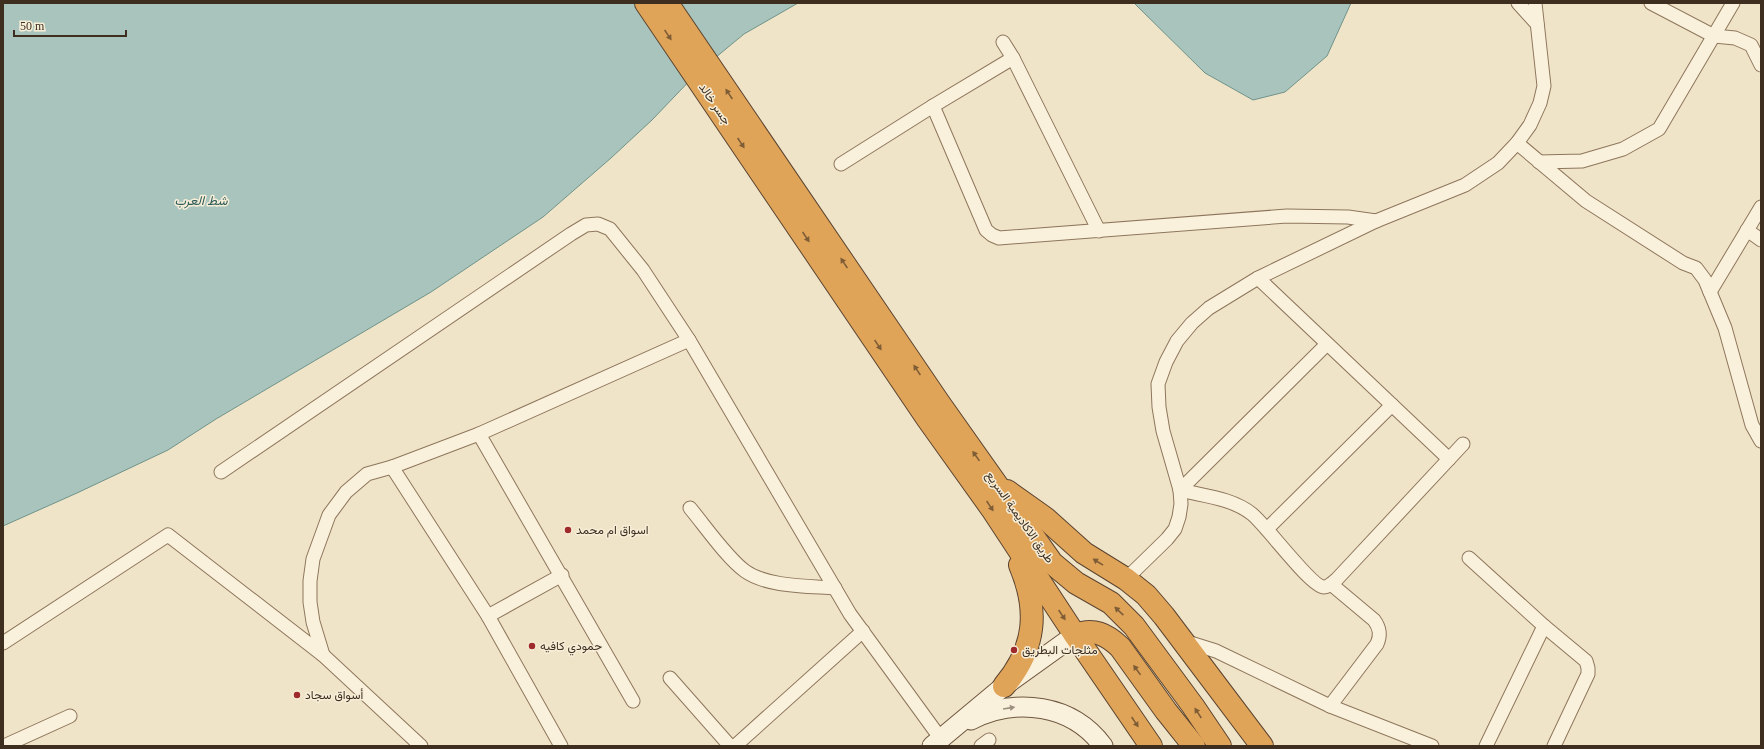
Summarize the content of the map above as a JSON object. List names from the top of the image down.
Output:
{
  "streets": {
    "highway": ["جسر خالد", "طريق الاكاديمية السريع"]
  },
  "water": ["شط العرب"],
  "places": [
    "اسواق ام محمد",
    "حمودي كافيه",
    "مثلجات البطريق",
    "أسواق سجاد"
  ],
  "scale_bar": "50 m"
}
